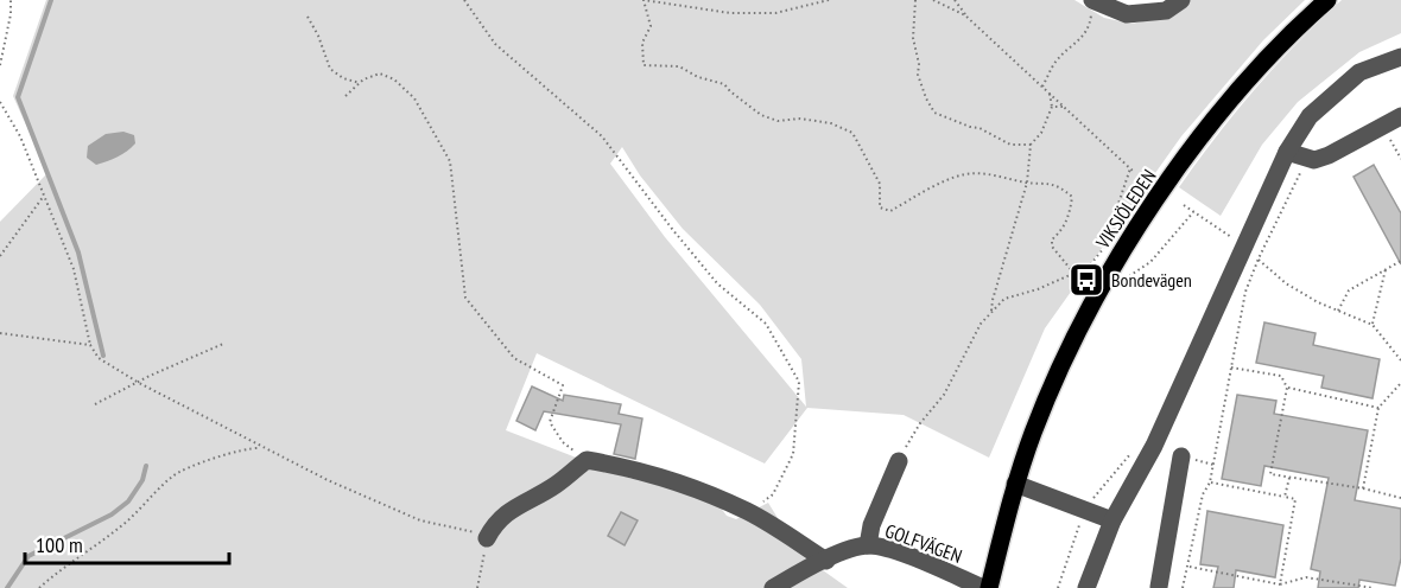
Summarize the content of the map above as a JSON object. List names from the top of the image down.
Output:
{
  "streets": {
    "main road": ["VIKSJÖLEDEN"],
    "street": ["GOLFVÄGEN"]
  },
  "places": {
    "bus stop": ["Bondevägen"]
  },
  "scale_bar": "100 m"
}
